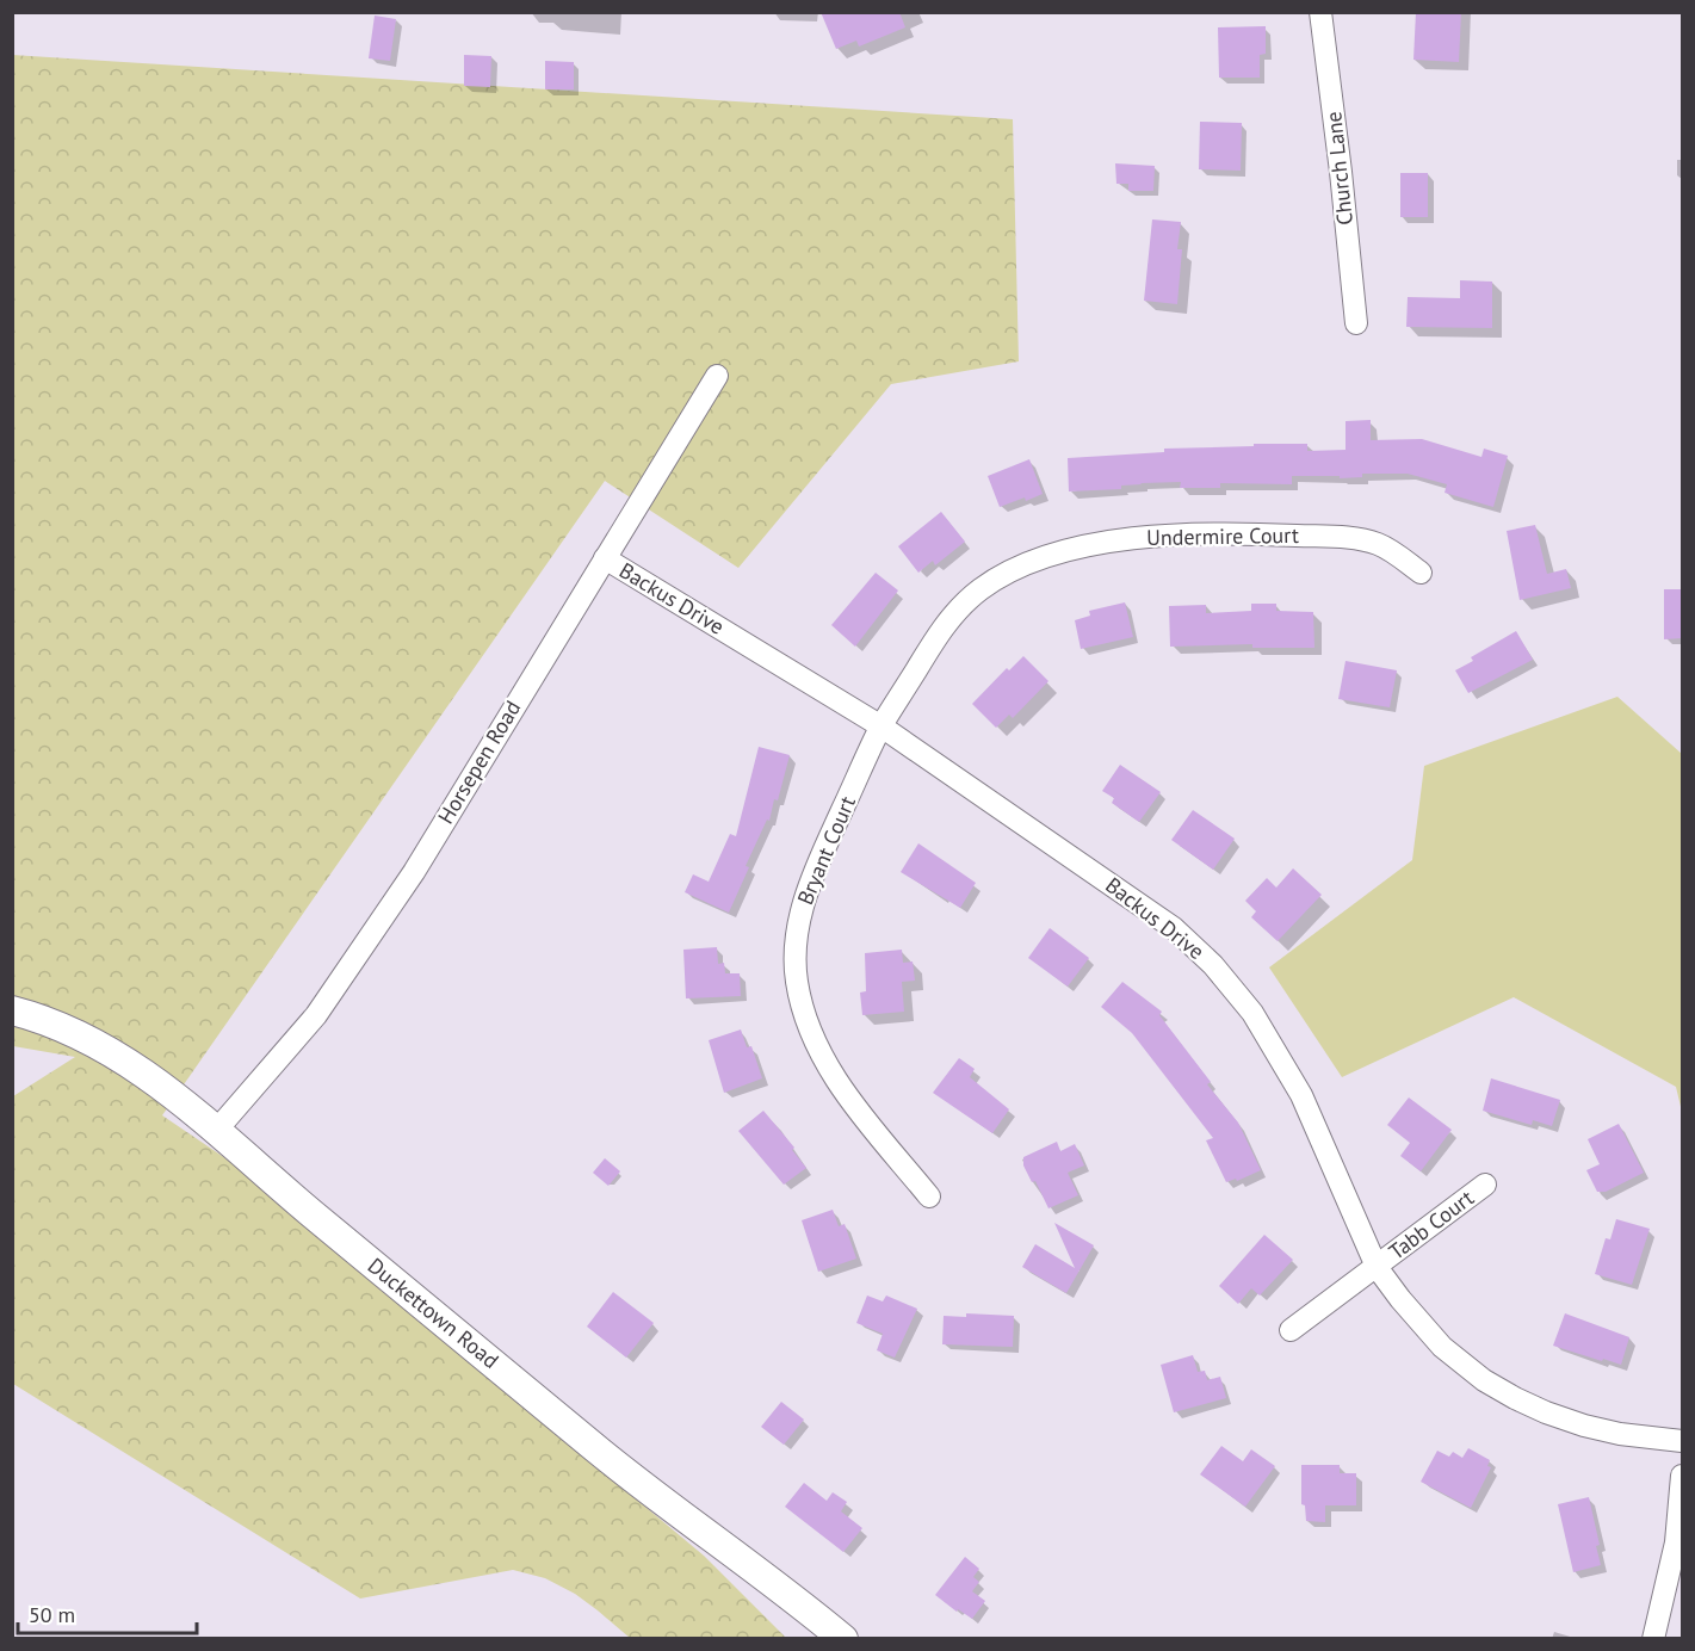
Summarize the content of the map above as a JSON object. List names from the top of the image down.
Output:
{
  "streets": {
    "street": [
      "Church Lane",
      "Undermire Court",
      "Backus Drive",
      "Horsepen Road",
      "Bryant Court",
      "Tabb Court",
      "Duckettown Road"
    ]
  },
  "crossings": [
    ["Undermire Court", "Backus Drive"],
    ["Undermire Court", "Bryant Court"],
    ["Backus Drive", "Horsepen Road"],
    ["Backus Drive", "Bryant Court"],
    ["Backus Drive", "Tabb Court"],
    ["Horsepen Road", "Duckettown Road"]
  ],
  "scale_bar": "50 m"
}
